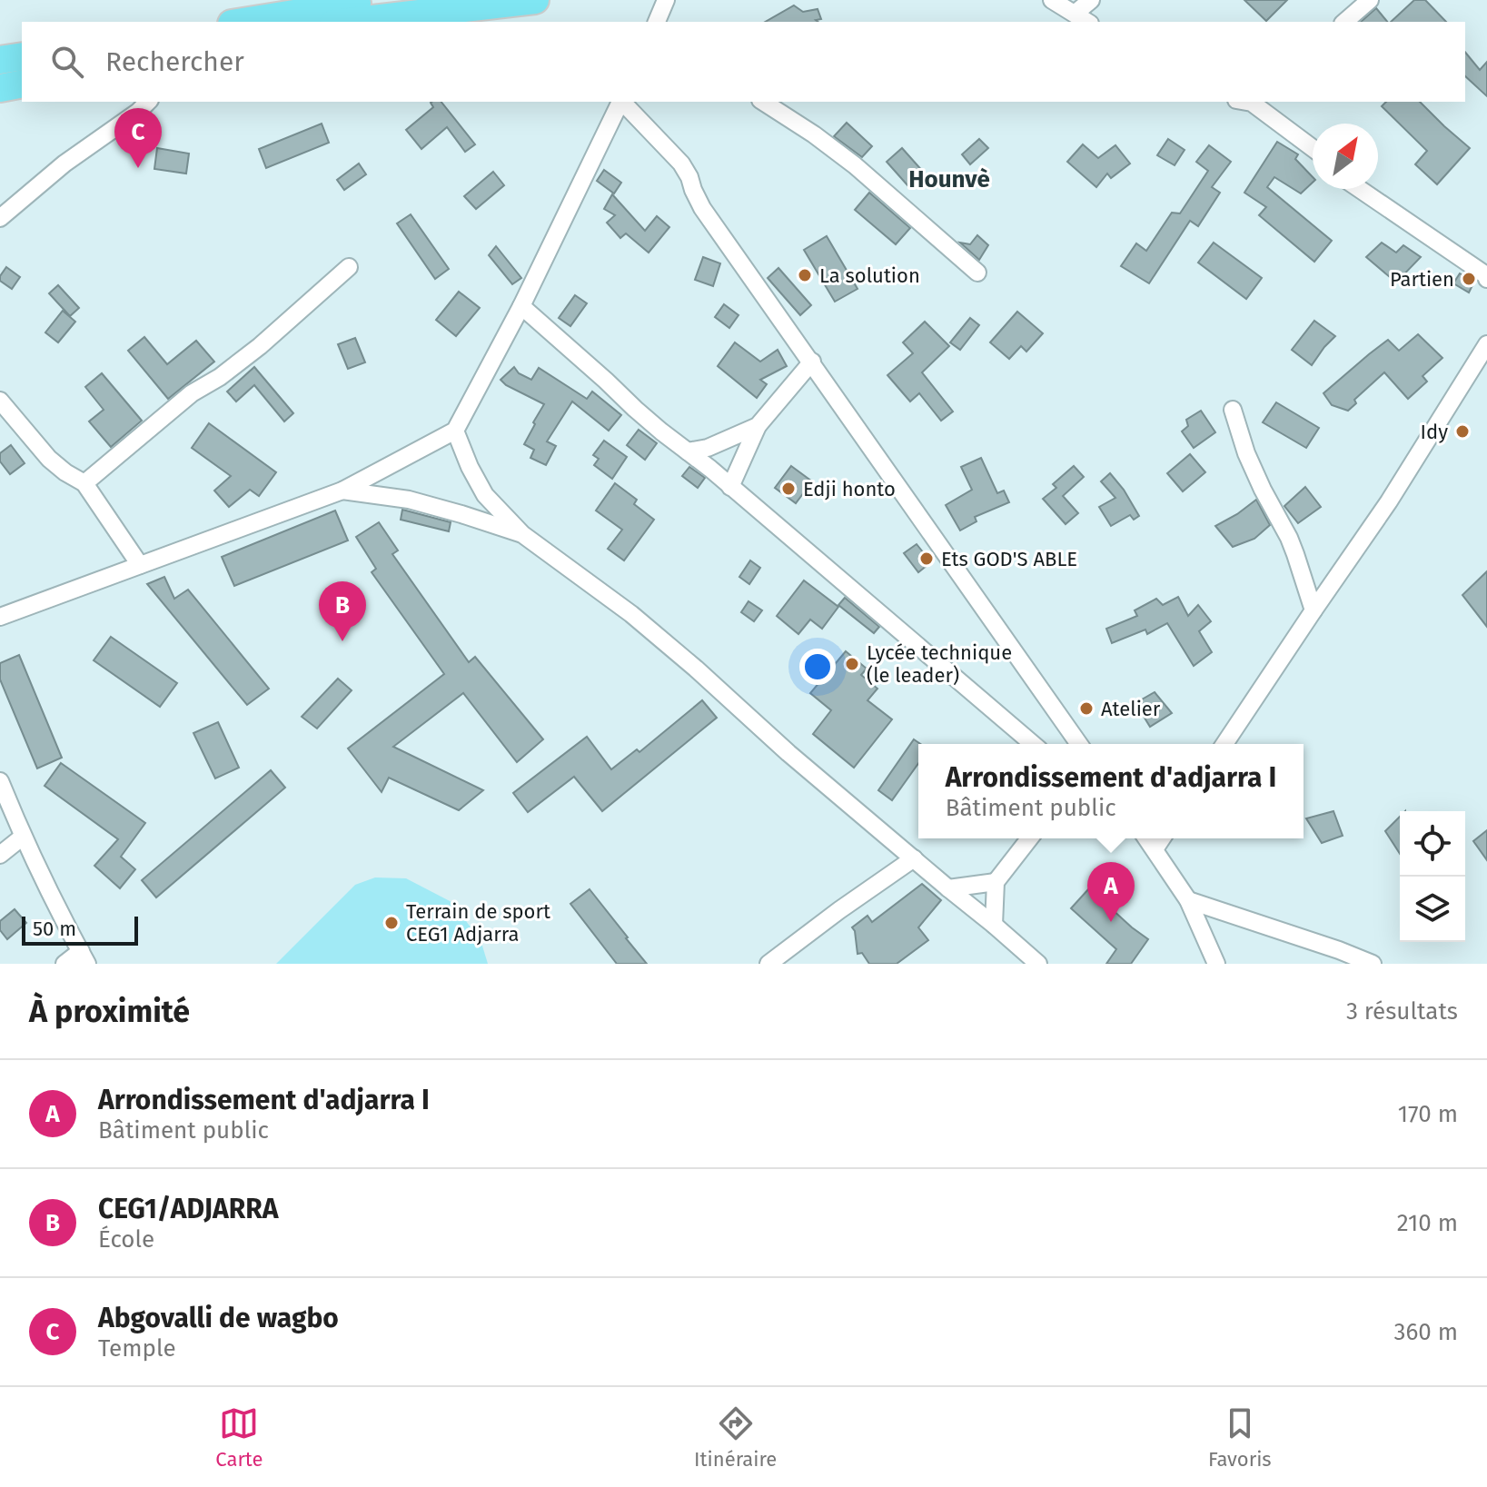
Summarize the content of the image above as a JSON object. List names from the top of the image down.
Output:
{
  "districts": ["Hounvè"],
  "places": [
    "La solution",
    "Partien",
    "Idy",
    "Edji honto",
    "Ets GOD'S ABLE",
    "Lycée technique (le leader)",
    "Atelier",
    "Terrain de sport CEG1 Adjarra"
  ],
  "scale_bar": "50 m",
  "north": "top right",
  "page": {
    "search": "Rechercher",
    "pins": ["C", "B", "A"],
    "popup": ["Arrondissement d'adjarra I", "Bâtiment public"],
    "scale": "50 m",
    "heading": ["À proximité", "3 résultats"],
    "list": [
      {
        "mark": "A",
        "name": "Arrondissement d'adjarra I",
        "note": "Bâtiment public",
        "value": "170 m"
      },
      {
        "mark": "B",
        "name": "CEG1/ADJARRA",
        "note": "École",
        "value": "210 m"
      },
      {
        "mark": "C",
        "name": "Abgovalli de wagbo",
        "note": "Temple",
        "value": "360 m"
      }
    ],
    "nav": ["Carte", "Itinéraire", "Favoris"]
  }
}
